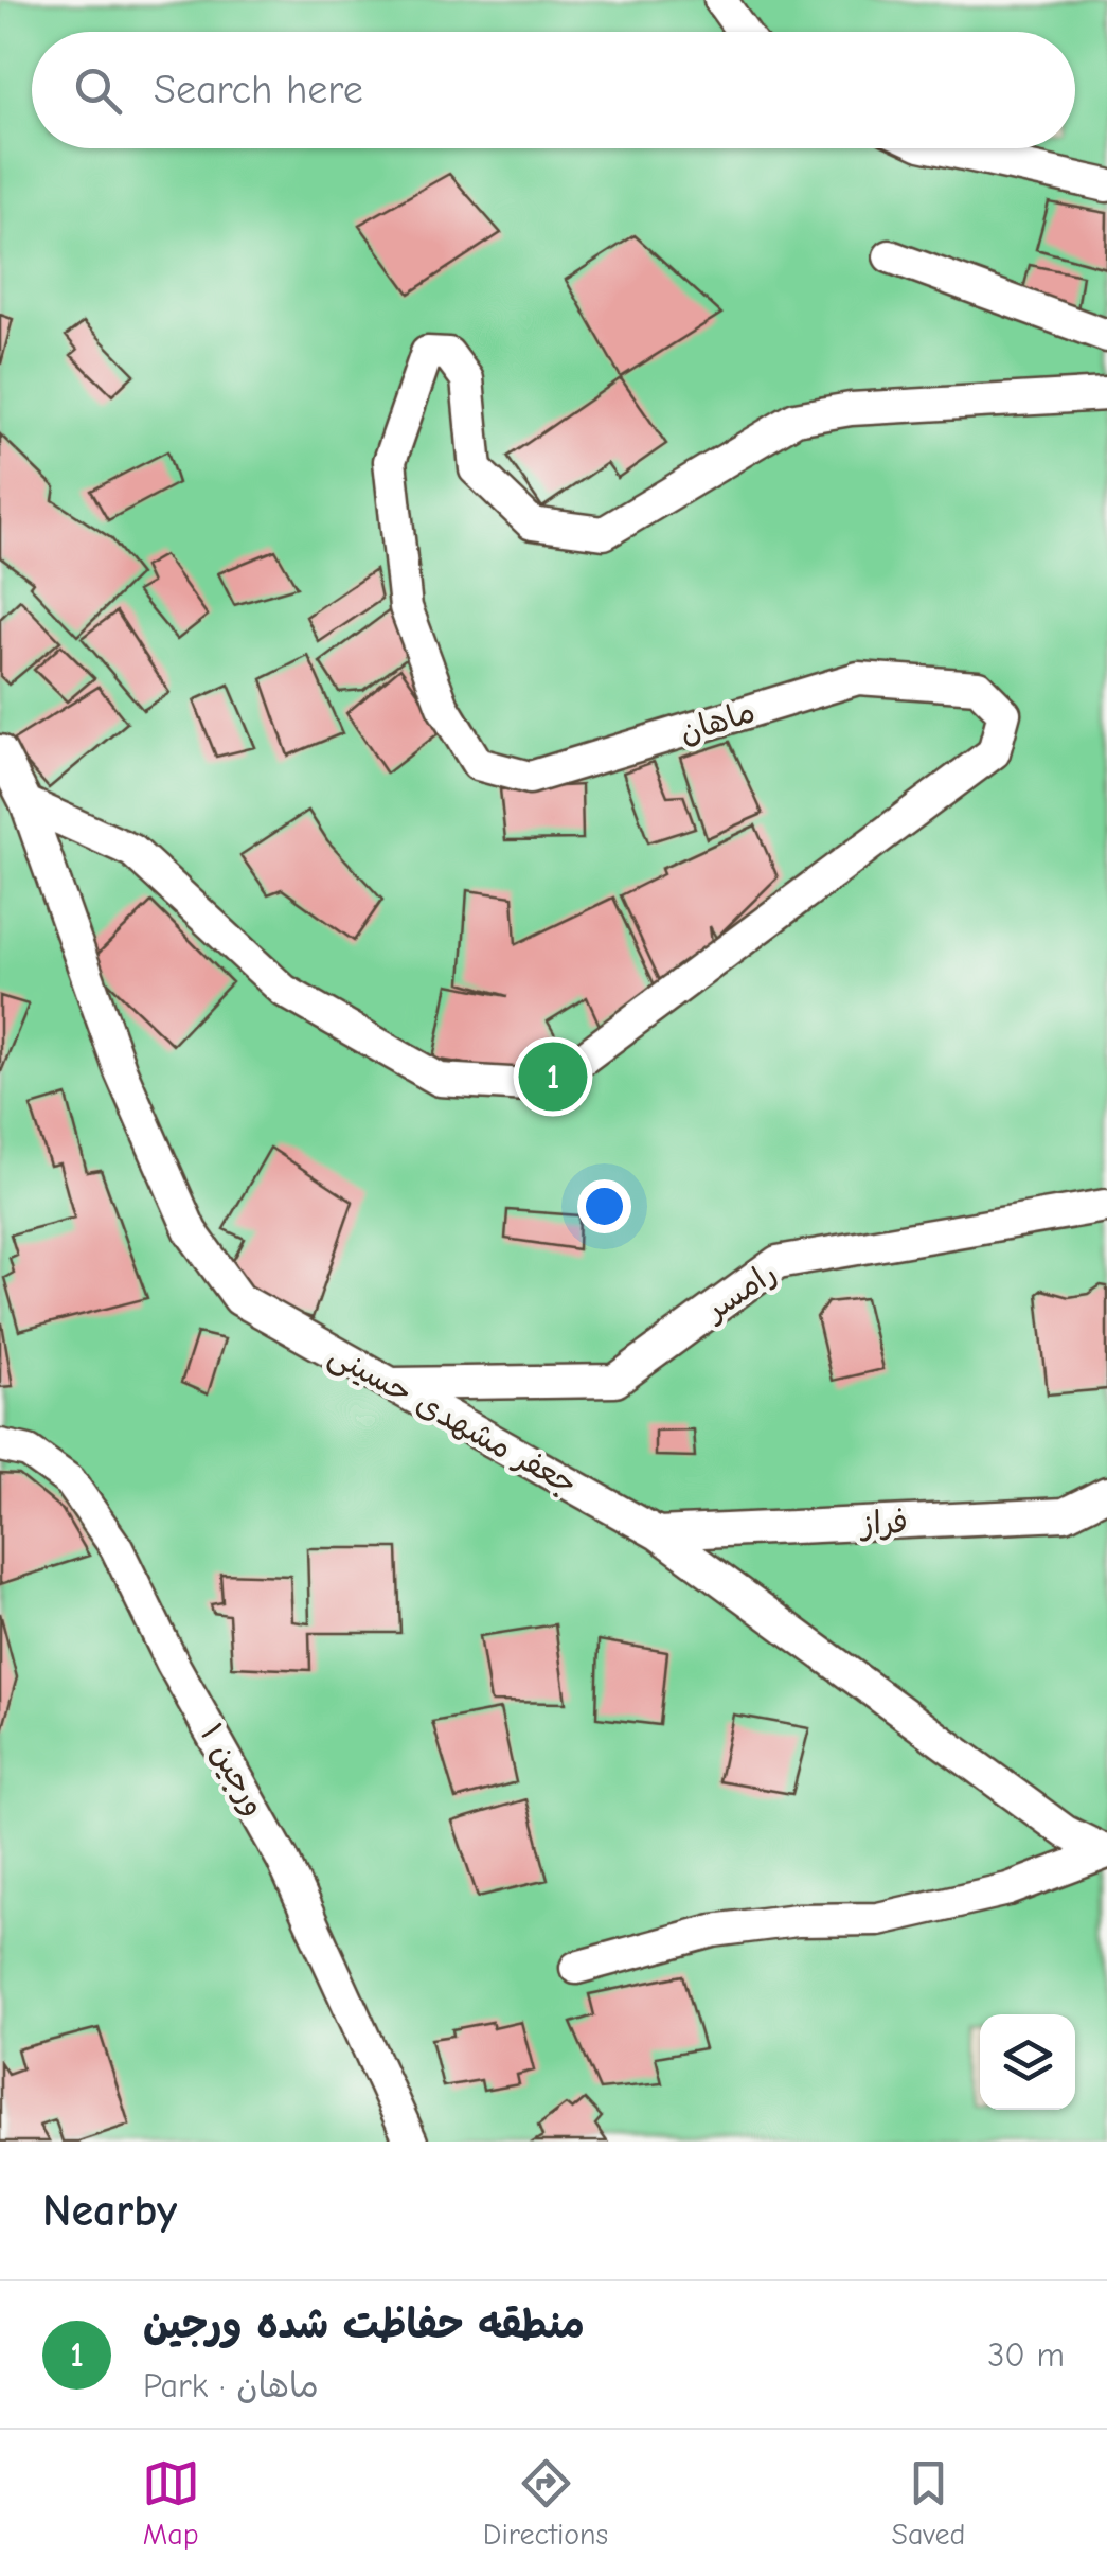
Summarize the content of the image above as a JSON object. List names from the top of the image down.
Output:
{
  "streets": {
    "street": [
      "ماهان",
      "رامسر",
      "جعفر مشهدی حسینی",
      "فراز",
      "ورجین ۱"
    ]
  },
  "crossings": [
    ["ماهان", "جعفر مشهدی حسینی"],
    ["رامسر", "جعفر مشهدی حسینی"],
    ["جعفر مشهدی حسینی", "فراز"]
  ],
  "page": {
    "search": "Search here",
    "pins": "1",
    "heading": "Nearby",
    "list": [
      {
        "mark": "1",
        "name": "منطقه حفاظت شده ورجین",
        "note": "Park · ماهان",
        "value": "30 m"
      }
    ],
    "nav": ["Map", "Directions", "Saved"]
  }
}
